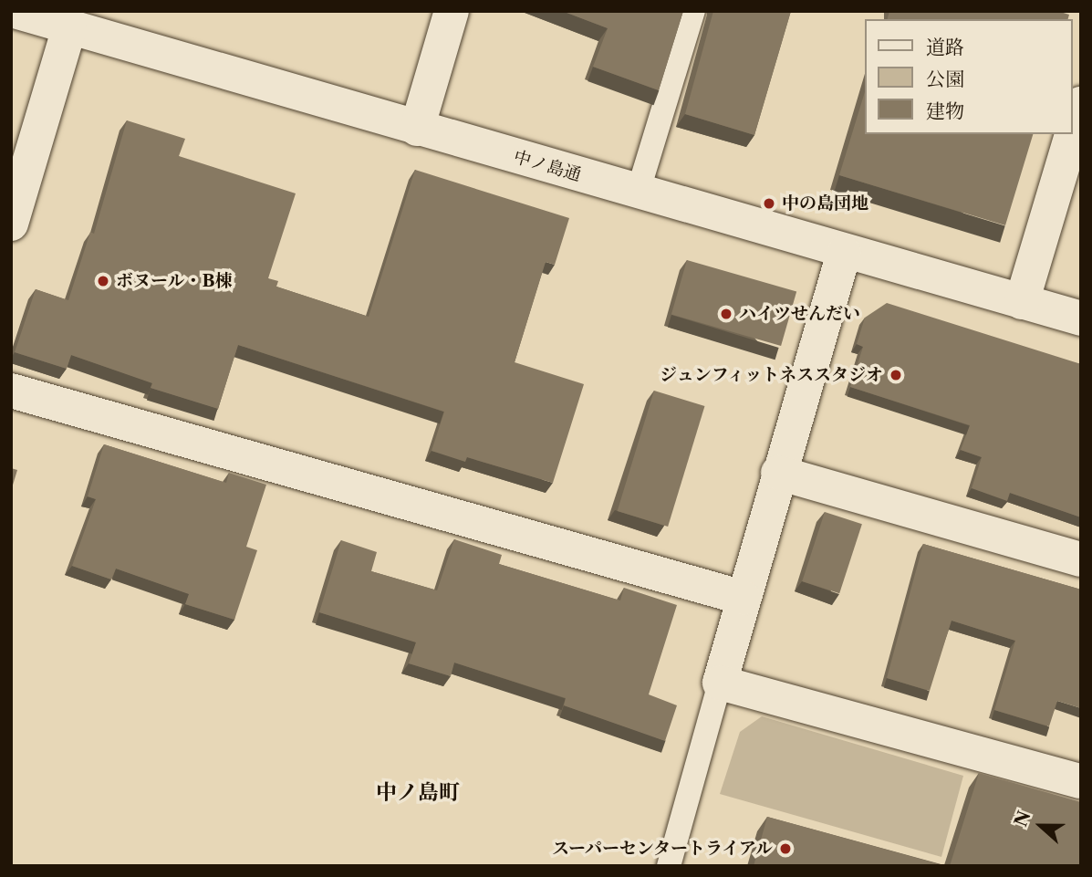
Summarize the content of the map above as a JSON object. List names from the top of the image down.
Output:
{
  "streets": {
    "street": ["中ノ島通"]
  },
  "districts": ["中ノ島町"],
  "places": [
    "中の島団地",
    "ボヌール・B棟",
    "ハイツせんだい",
    "ジュンフィットネススタジオ",
    "スーパーセンタートライアル"
  ],
  "legend": ["道路", "公園", "建物"],
  "north": "left"
}
